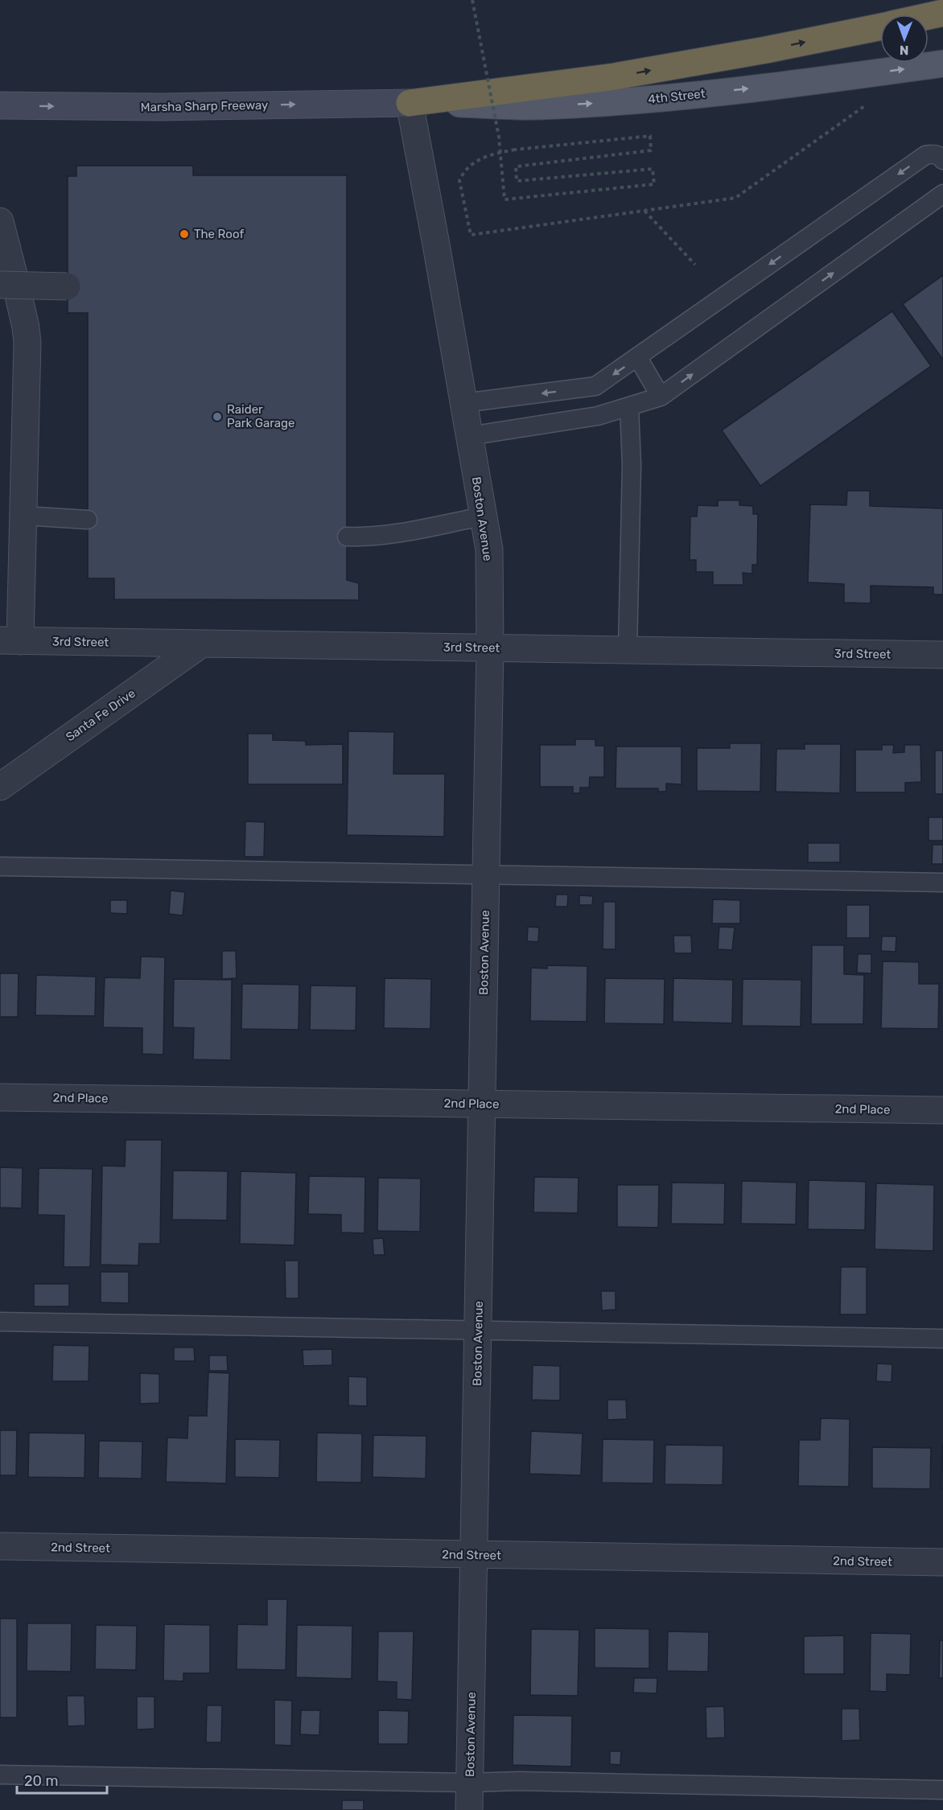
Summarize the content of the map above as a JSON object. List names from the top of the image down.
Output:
{
  "streets": {
    "main road": ["4th Street", "Marsha Sharp Freeway"],
    "street": [
      "Boston Avenue",
      "3rd Street",
      "Santa Fe Drive",
      "2nd Place",
      "2nd Street"
    ]
  },
  "crossings": [
    ["4th Street", "Marsha Sharp Freeway"],
    ["4th Street", "Boston Avenue"],
    ["Marsha Sharp Freeway", "Boston Avenue"],
    ["Boston Avenue", "3rd Street"],
    ["Boston Avenue", "2nd Place"],
    ["Boston Avenue", "2nd Street"],
    ["3rd Street", "Santa Fe Drive"]
  ],
  "one_way": ["4th Street", "Marsha Sharp Freeway"],
  "places": ["The Roof", "Raider Park Garage"],
  "scale_bar": "20 m",
  "north": "bottom"
}
